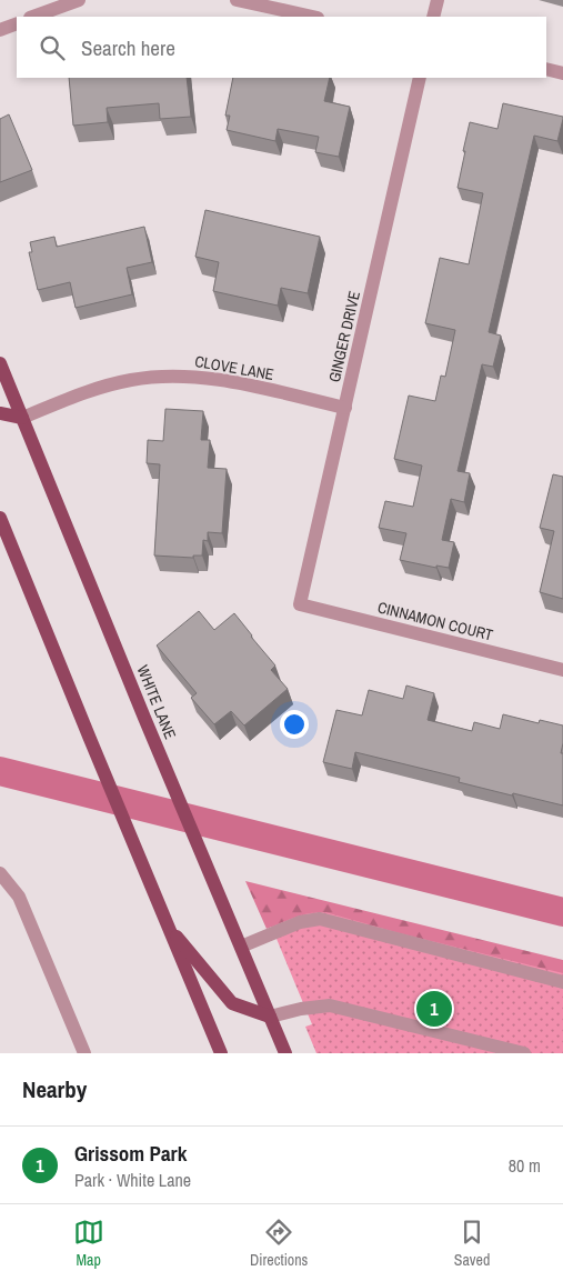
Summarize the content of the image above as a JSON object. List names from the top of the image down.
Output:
{
  "streets": {
    "main road": ["WHITE LANE"],
    "street": ["GINGER DRIVE", "CLOVE LANE", "CINNAMON COURT"]
  },
  "crossings": [
    ["GINGER DRIVE", "CLOVE LANE"],
    ["GINGER DRIVE", "CINNAMON COURT"],
    ["CLOVE LANE", "WHITE LANE"]
  ],
  "page": {
    "search": "Search here",
    "pins": "1",
    "heading": "Nearby",
    "list": [
      {
        "mark": "1",
        "name": "Grissom Park",
        "note": "Park · White Lane",
        "value": "80 m"
      }
    ],
    "nav": ["Map", "Directions", "Saved"]
  }
}
